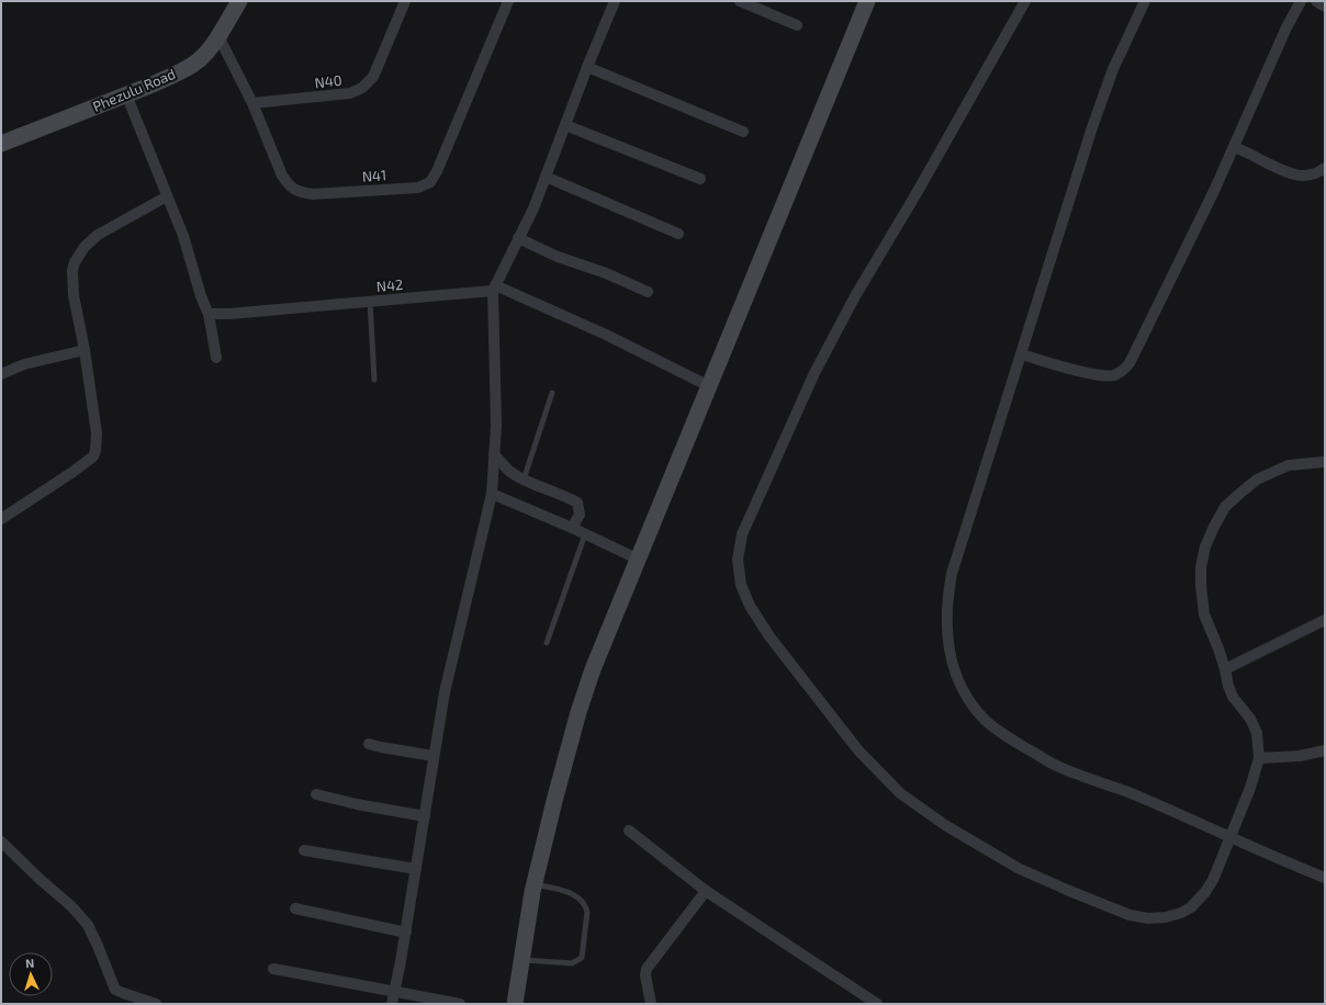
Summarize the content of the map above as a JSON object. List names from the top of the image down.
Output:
{
  "streets": {
    "street": [
      "N40",
      "Phezulu Road",
      "N41",
      "N42"
    ]
  },
  "crossings": [
    ["N40", "N41"],
    ["Phezulu Road", "N41"]
  ],
  "north": "top"
}
